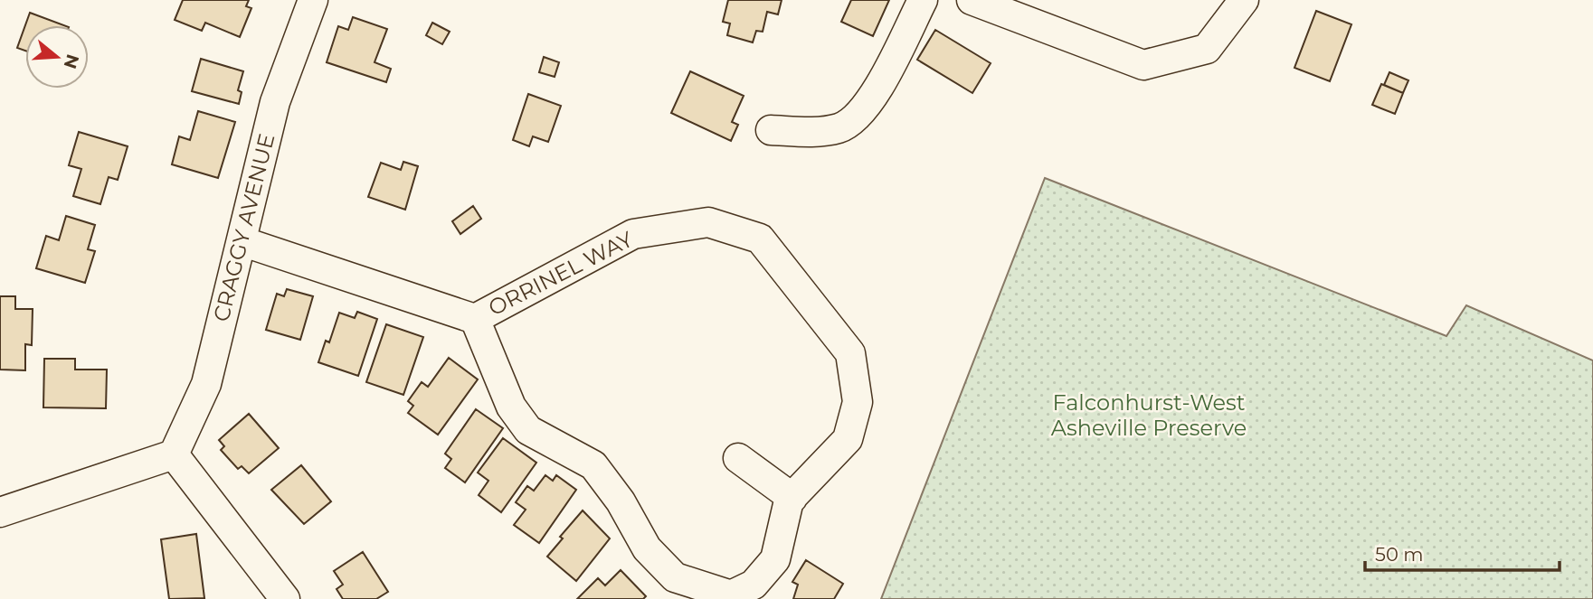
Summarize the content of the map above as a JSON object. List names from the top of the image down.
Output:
{
  "streets": {
    "street": ["CRAGGY AVENUE", "ORRINEL WAY"]
  },
  "crossings": [
    ["CRAGGY AVENUE", "ORRINEL WAY"]
  ],
  "parks": ["Falconhurst-West Asheville Preserve"],
  "scale_bar": "50 m",
  "north": "right"
}
